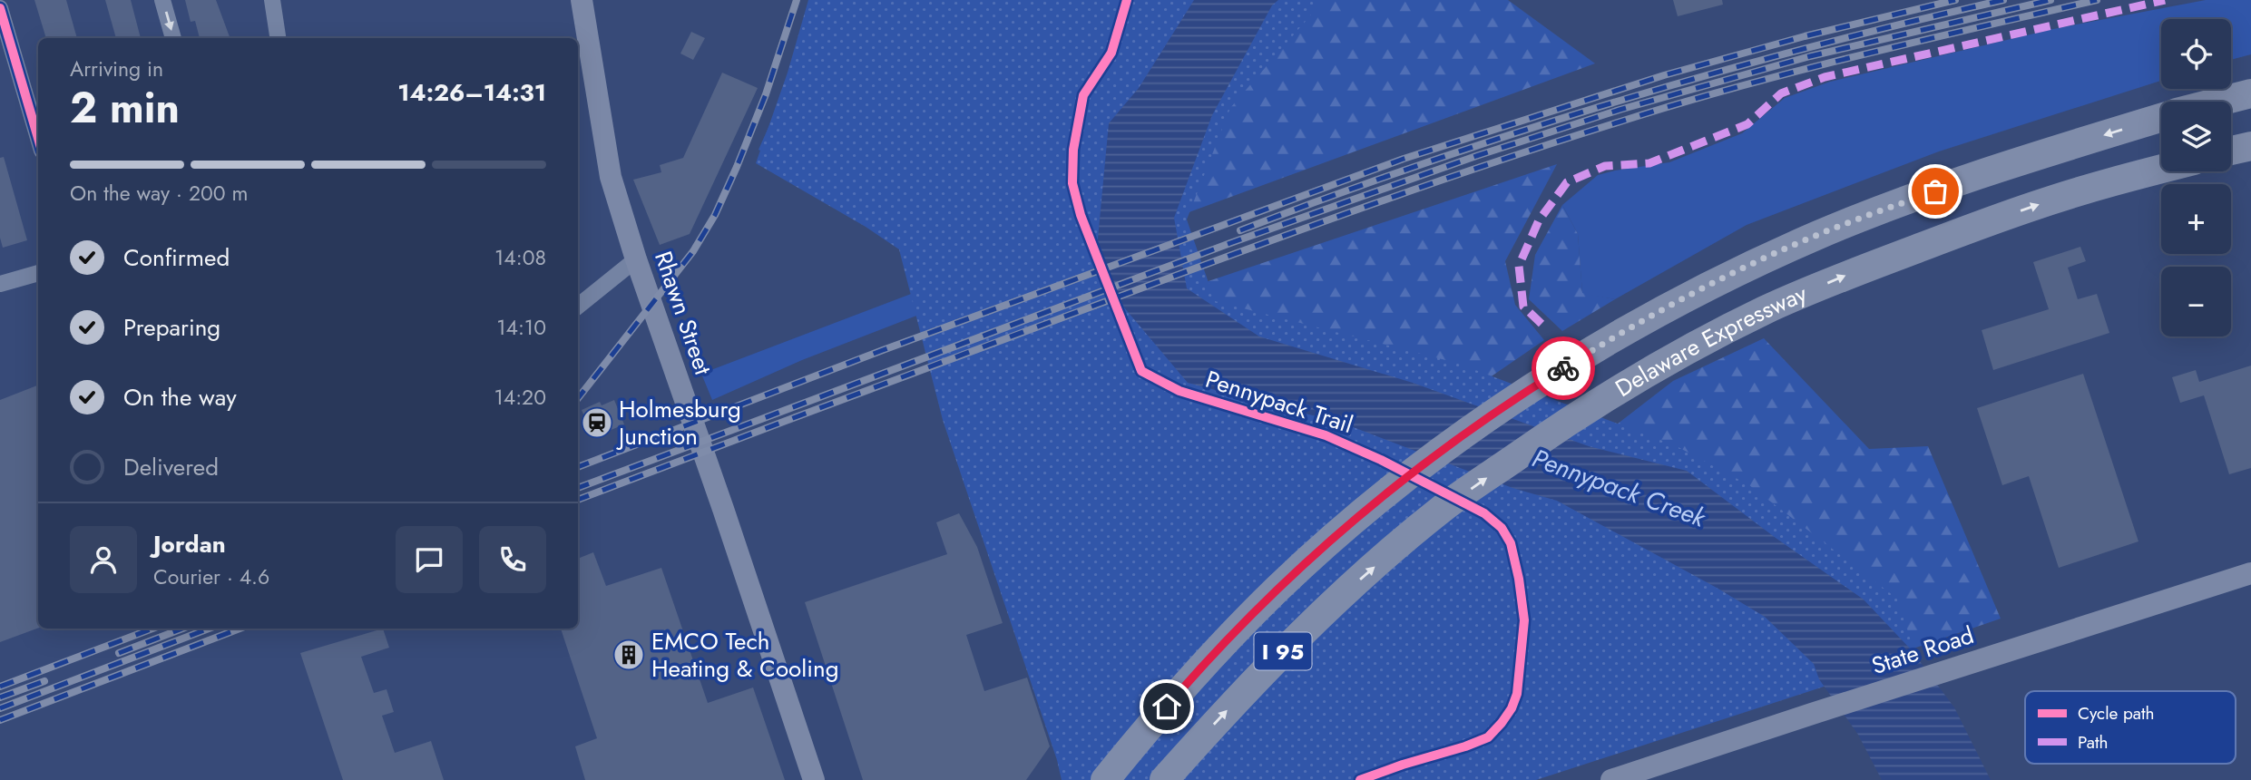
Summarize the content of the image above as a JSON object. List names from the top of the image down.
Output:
{
  "streets": {
    "highway": ["Delaware Expressway", "I 95"],
    "main road": ["Rhawn Street", "State Road"],
    "cycle path": ["Pennypack Trail"]
  },
  "water": ["Pennypack Creek"],
  "places": {
    "station": ["Holmesburg Junction"],
    "building": ["EMCO Tech Heating & Cooling"]
  },
  "legend": ["Cycle path", "Path"],
  "page": {
    "map_buttons": ["+", "−"],
    "heading": ["2 min", "Arriving in", "14:26–14:31"],
    "panel": ["Jordan", "Courier · 4.6"],
    "bar": "On the way · 200 m",
    "list": [
      ["Confirmed", "14:08"],
      ["Preparing", "14:10"],
      ["On the way", "14:20"],
      "Delivered"
    ]
  }
}
